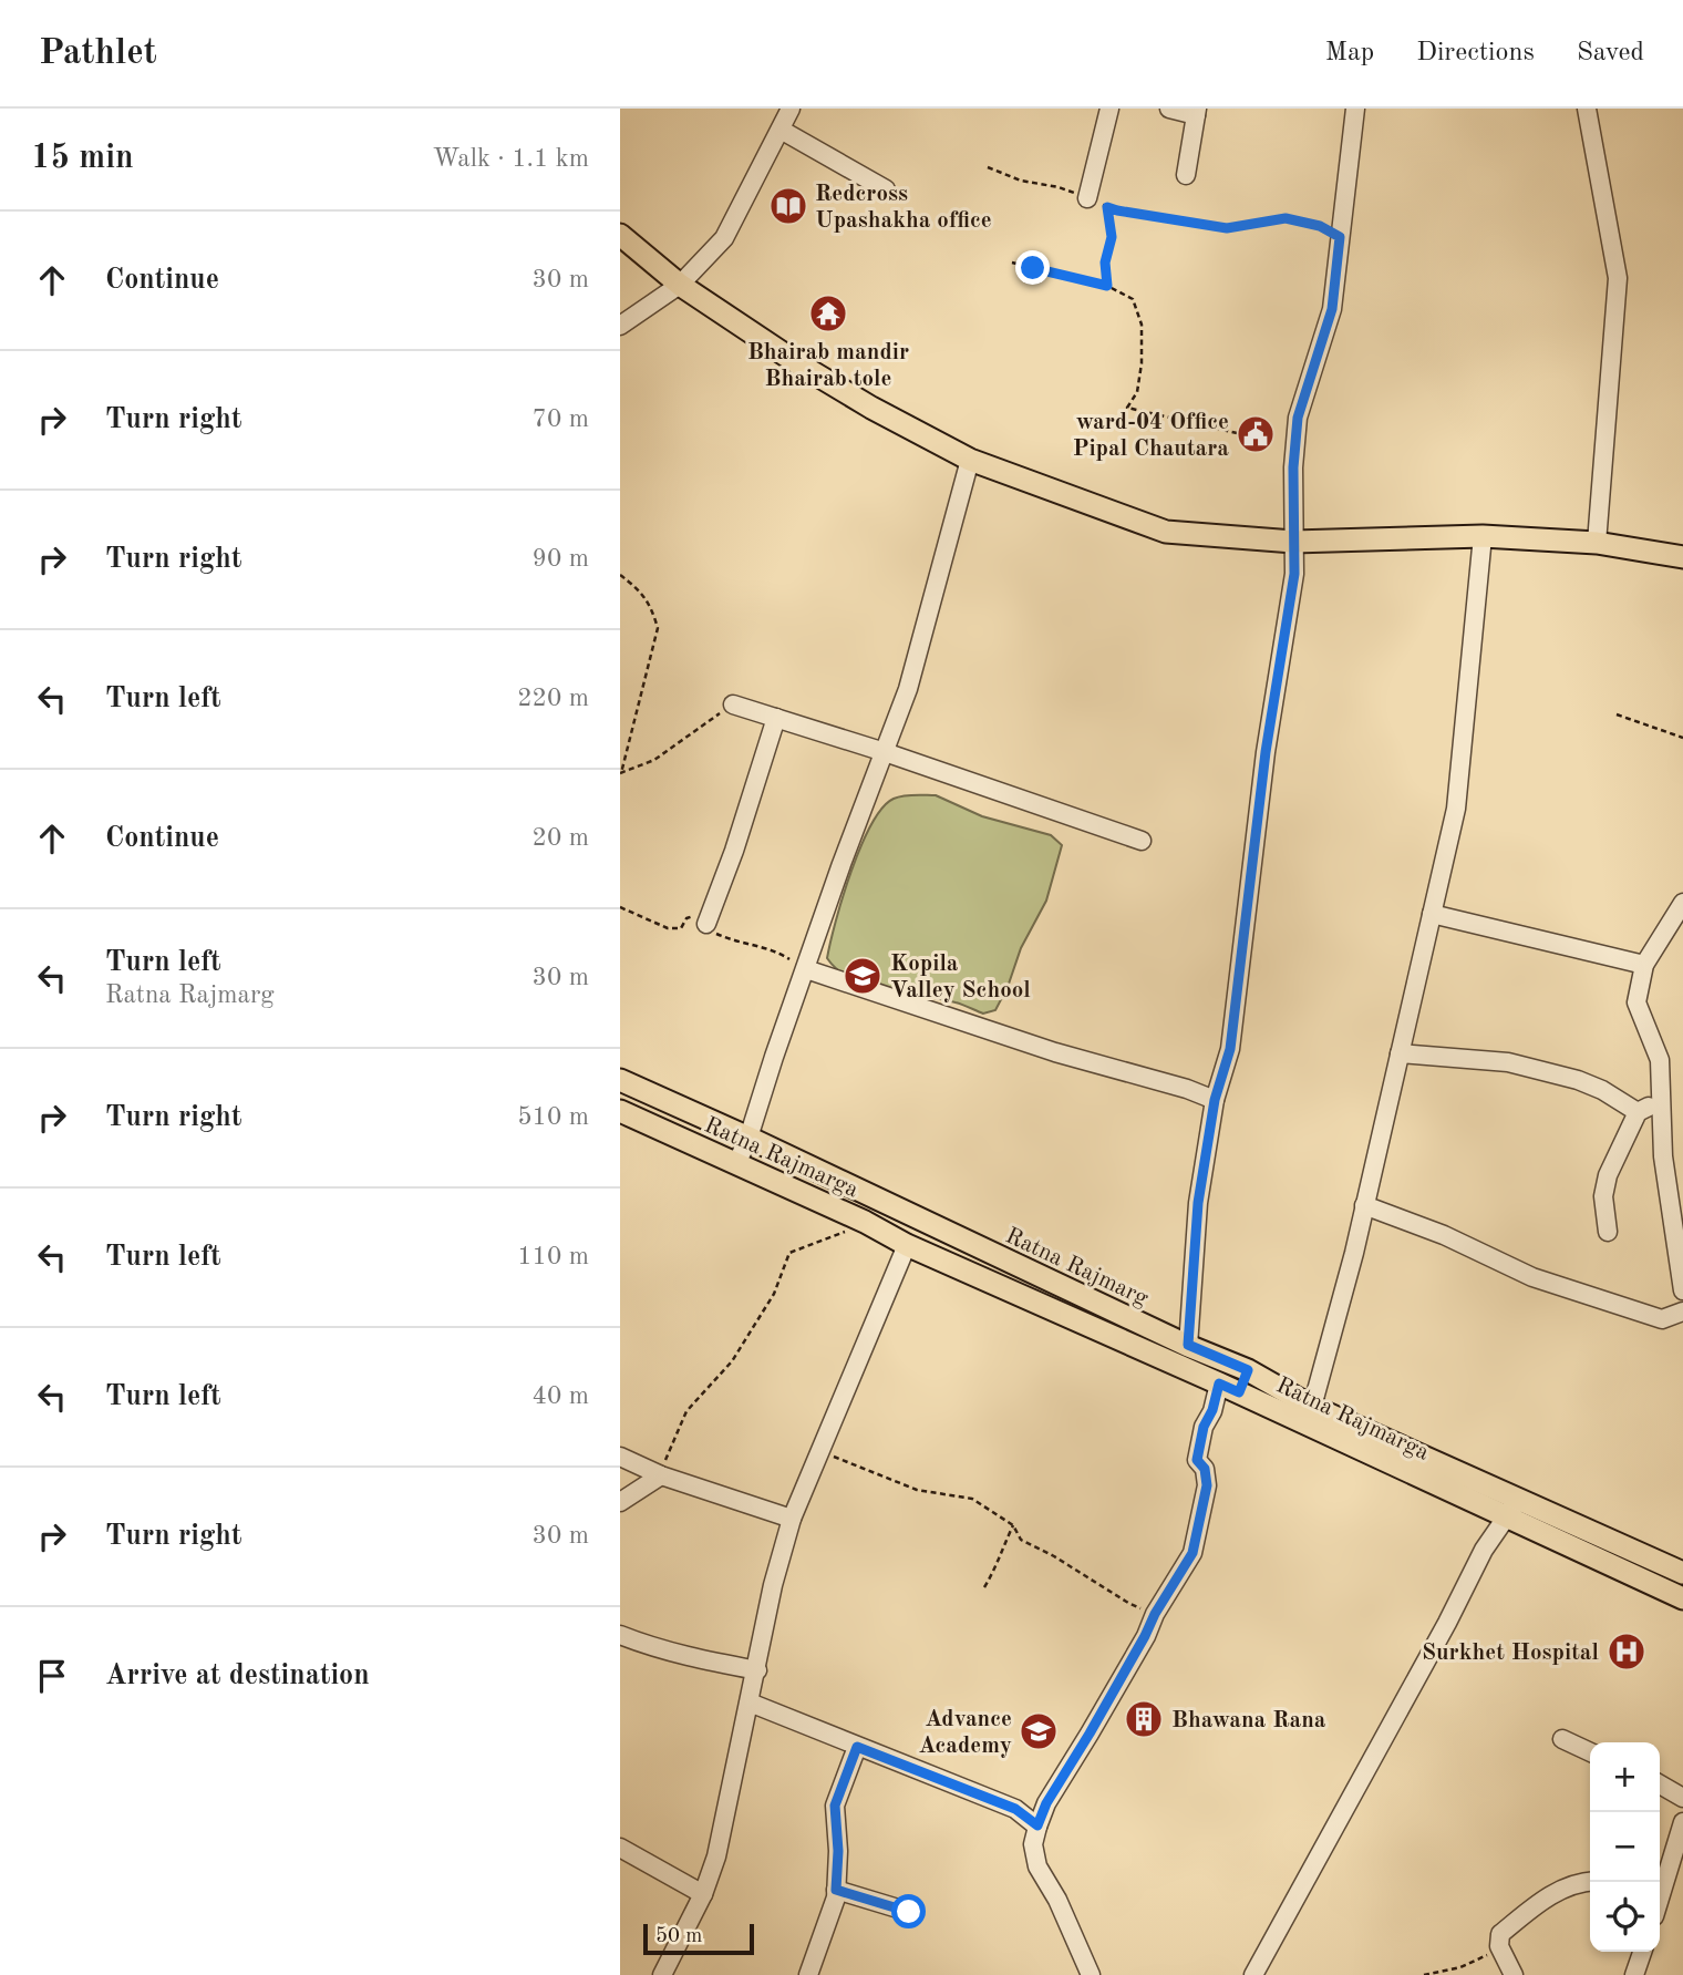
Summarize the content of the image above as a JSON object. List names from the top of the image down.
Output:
{
  "streets": {
    "main road": ["Ratna Rajmarga", "Ratna Rajmarg"]
  },
  "places": {
    "library": ["Redcross Upashakha office"],
    "temple": ["Bhairab mandir Bhairab tole"],
    "public building": ["ward-04 Office Pipal Chautara"],
    "school or university": ["Kopila Valley School", "Advance Academy"],
    "hospital": ["Surkhet Hospital"],
    "building": ["Bhawana Rana"]
  },
  "scale_bar": "50 m",
  "page": {
    "header": "Pathlet",
    "nav": ["Map", "Directions", "Saved"],
    "heading": ["15 min", "Walk · 1.1 km"],
    "list": [
      ["Continue", "30 m"],
      ["Turn right", "70 m"],
      ["Turn right", "90 m"],
      ["Turn left", "220 m"],
      ["Continue", "20 m"],
      ["Turn left", "Ratna Rajmarg", "30 m"],
      ["Turn right", "510 m"],
      ["Turn left", "110 m"],
      ["Turn left", "40 m"],
      ["Turn right", "30 m"],
      "Arrive at destination"
    ],
    "map_buttons": ["+", "−"],
    "scale": "50 m"
  }
}
